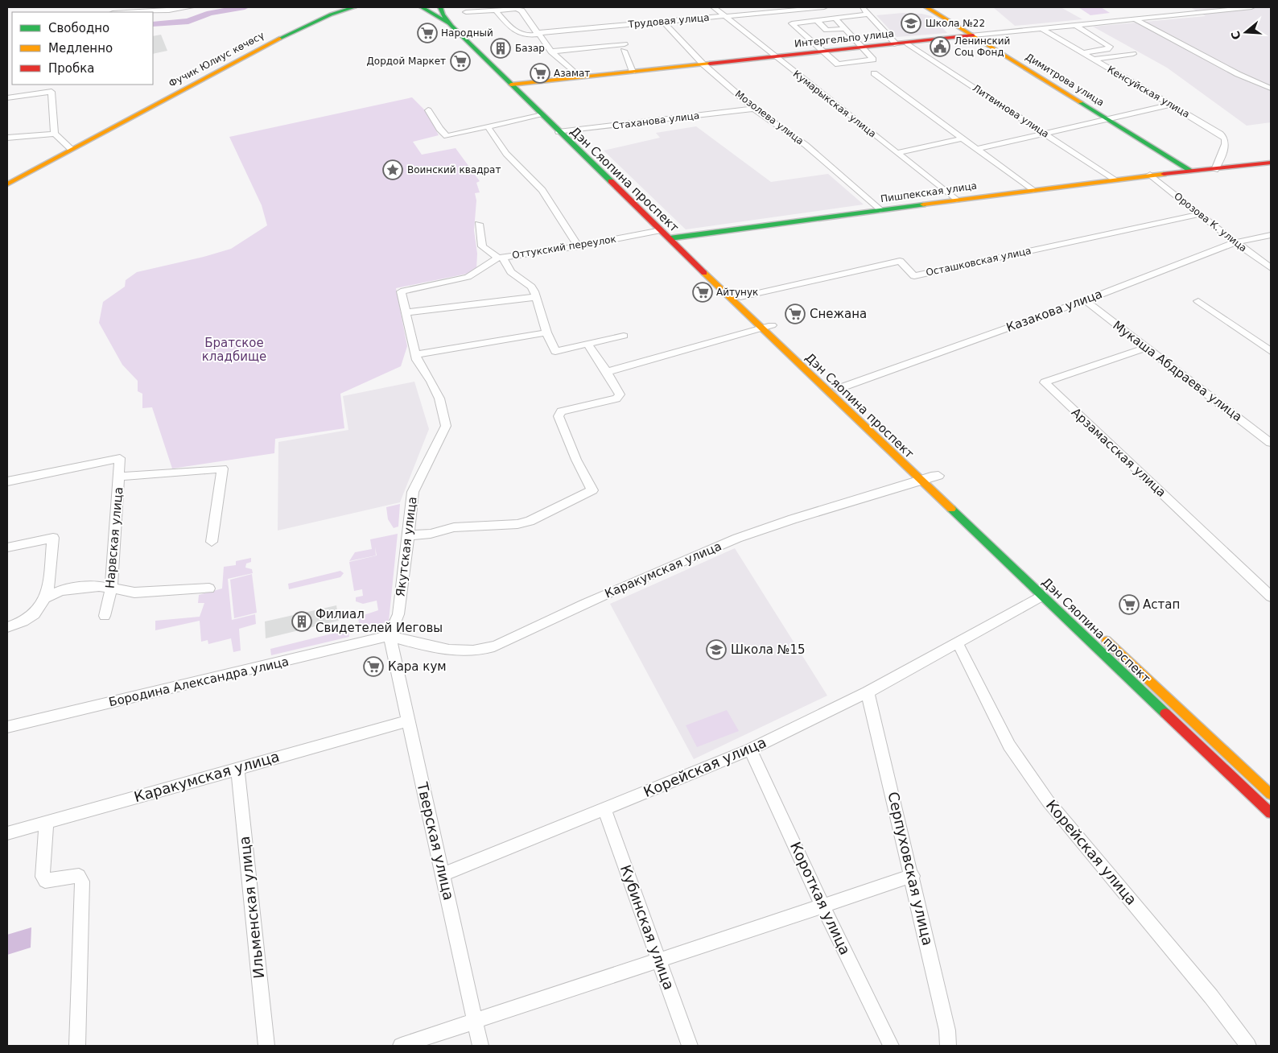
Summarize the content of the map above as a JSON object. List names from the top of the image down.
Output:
{
  "streets": {
    "main road": [
      "Интергельпо улица",
      "Фучик Юлиус көчөсү",
      "Димитрова улица",
      "Дэн Сяопина проспект",
      "Пишпекская улица"
    ],
    "street": [
      "Трудовая улица",
      "Кенсуйская улица",
      "Кумарыкская улица",
      "Литвинова улица",
      "Мозолева улица",
      "Стаханова улица",
      "Орозова К. улица",
      "Оттукский переулок",
      "Осташковская улица",
      "Казакова улица",
      "Мукаша Абдраева улица",
      "Арзамасская улица",
      "Нарвская улица",
      "Якутская улица",
      "Каракумская улица",
      "Бородина Александра улица",
      "Корейская улица",
      "Тверская улица",
      "Серпуховская улица",
      "Короткая улица",
      "Ильменская улица",
      "Кубинская улица"
    ]
  },
  "crossings": [
    ["Трудовая улица", "Кумарыкская улица"],
    ["Трудовая улица", "Мозолева улица"],
    ["Интергельпо улица", "Димитрова улица"],
    ["Интергельпо улица", "Кенсуйская улица"],
    ["Интергельпо улица", "Кумарыкская улица"],
    ["Интергельпо улица", "Литвинова улица"],
    ["Интергельпо улица", "Мозолева улица"],
    ["Интергельпо улица", "Дэн Сяопина проспект"],
    ["Димитрова улица", "Пишпекская улица"],
    ["Кенсуйская улица", "Пишпекская улица"],
    ["Кумарыкская улица", "Пишпекская улица"],
    ["Литвинова улица", "Пишпекская улица"],
    ["Мозолева улица", "Стаханова улица"],
    ["Мозолева улица", "Пишпекская улица"],
    ["Стаханова улица", "Дэн Сяопина проспект"],
    ["Дэн Сяопина проспект", "Пишпекская улица"],
    ["Дэн Сяопина проспект", "Оттукский переулок"],
    ["Дэн Сяопина проспект", "Осташковская улица"],
    ["Дэн Сяопина проспект", "Казакова улица"],
    ["Дэн Сяопина проспект", "Каракумская улица"],
    ["Дэн Сяопина проспект", "Корейская улица"],
    ["Пишпекская улица", "Орозова К. улица"],
    ["Орозова К. улица", "Осташковская улица"],
    ["Орозова К. улица", "Казакова улица"],
    ["Оттукский переулок", "Якутская улица"],
    ["Казакова улица", "Мукаша Абдраева улица"],
    ["Мукаша Абдраева улица", "Арзамасская улица"],
    ["Якутская улица", "Каракумская улица"],
    ["Якутская улица", "Бородина Александра улица"],
    ["Якутская улица", "Тверская улица"],
    ["Каракумская улица", "Бородина Александра улица"],
    ["Каракумская улица", "Тверская улица"],
    ["Каракумская улица", "Ильменская улица"],
    ["Бородина Александра улица", "Тверская улица"],
    ["Корейская улица", "Тверская улица"],
    ["Корейская улица", "Серпуховская улица"],
    ["Корейская улица", "Короткая улица"],
    ["Корейская улица", "Кубинская улица"]
  ],
  "parks": ["Братское кладбище"],
  "places": {
    "school or university": ["Школа №22", "Школа №15"],
    "supermarket": [
      "Народный",
      "Дордой Маркет",
      "Азамат",
      "Айтунук",
      "Снежана",
      "Астап",
      "Кара кум"
    ],
    "public building": ["Ленинский Соц Фонд"],
    "building": ["Базар", "Филиал Свидетелей Иеговы"],
    "place": ["Воинский квадрат"]
  },
  "legend": ["Свободно", "Медленно", "Пробка"],
  "north": "left"
}
